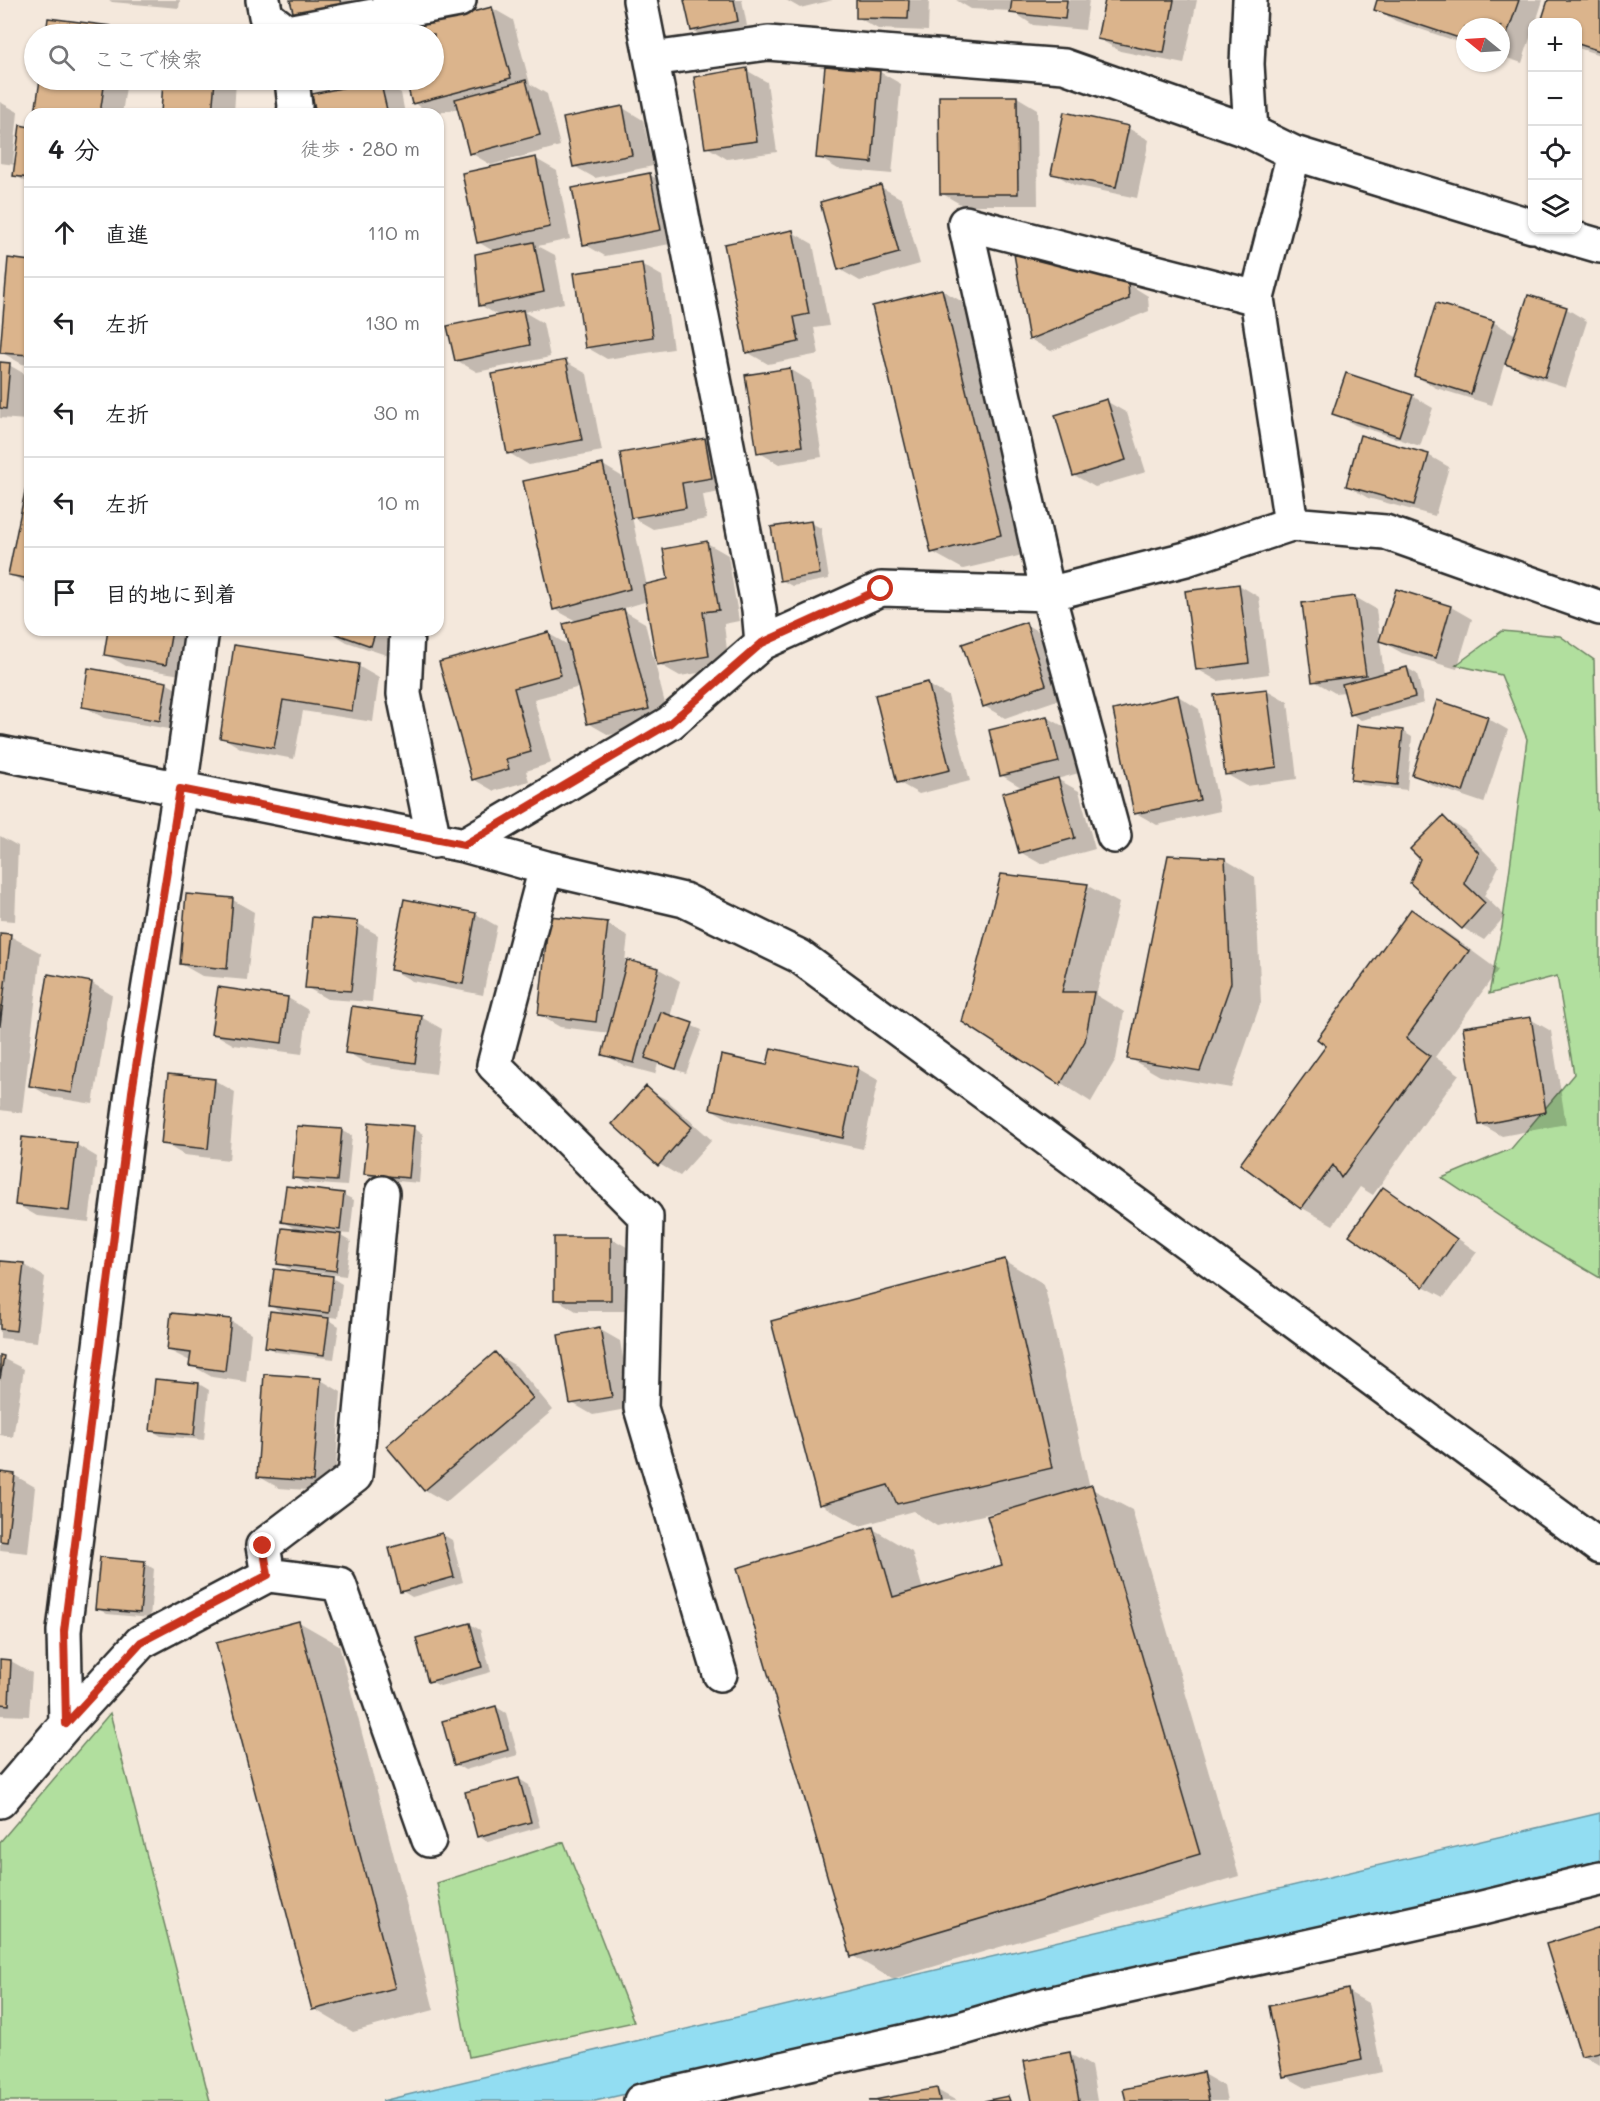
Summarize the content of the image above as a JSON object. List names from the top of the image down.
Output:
{
  "north": "left",
  "page": {
    "map_buttons": ["+", "−"],
    "search": "ここで検索",
    "heading": ["4 分", "徒歩 · 280 m"],
    "list": [
      ["直進", "110 m"],
      ["左折", "130 m"],
      ["左折", "30 m"],
      ["左折", "10 m"],
      "目的地に到着"
    ]
  }
}
